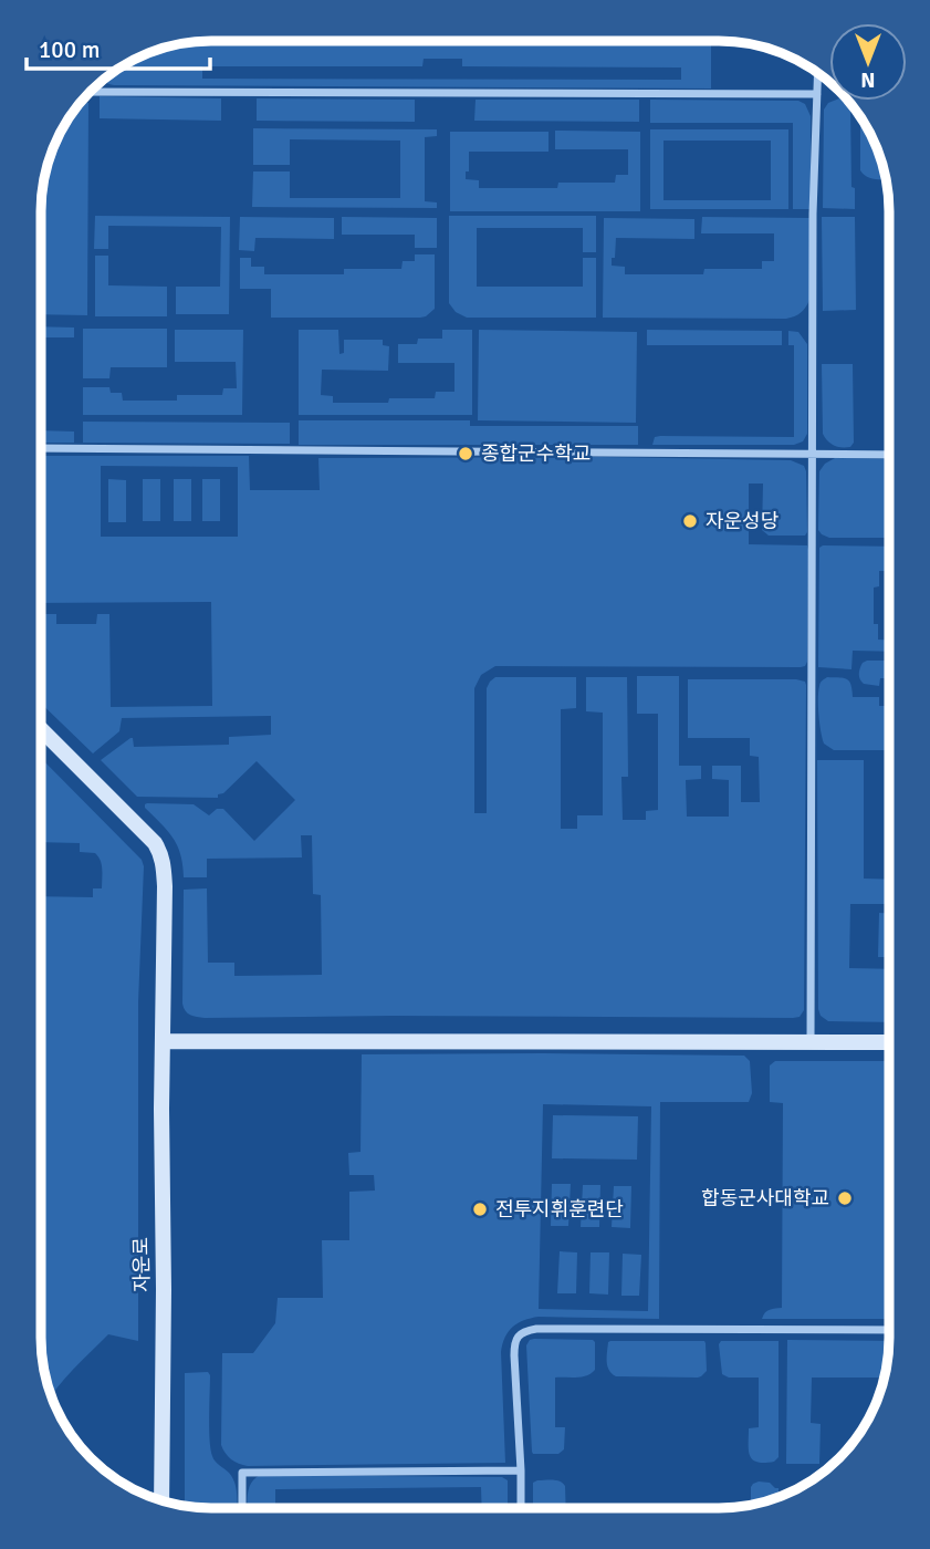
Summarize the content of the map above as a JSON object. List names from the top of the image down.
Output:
{
  "streets": {
    "street": ["자운로"]
  },
  "places": [
    "종합군수학교",
    "자운성당",
    "합동군사대학교",
    "전투지휘훈련단"
  ],
  "scale_bar": "100 m",
  "north": "bottom"
}
